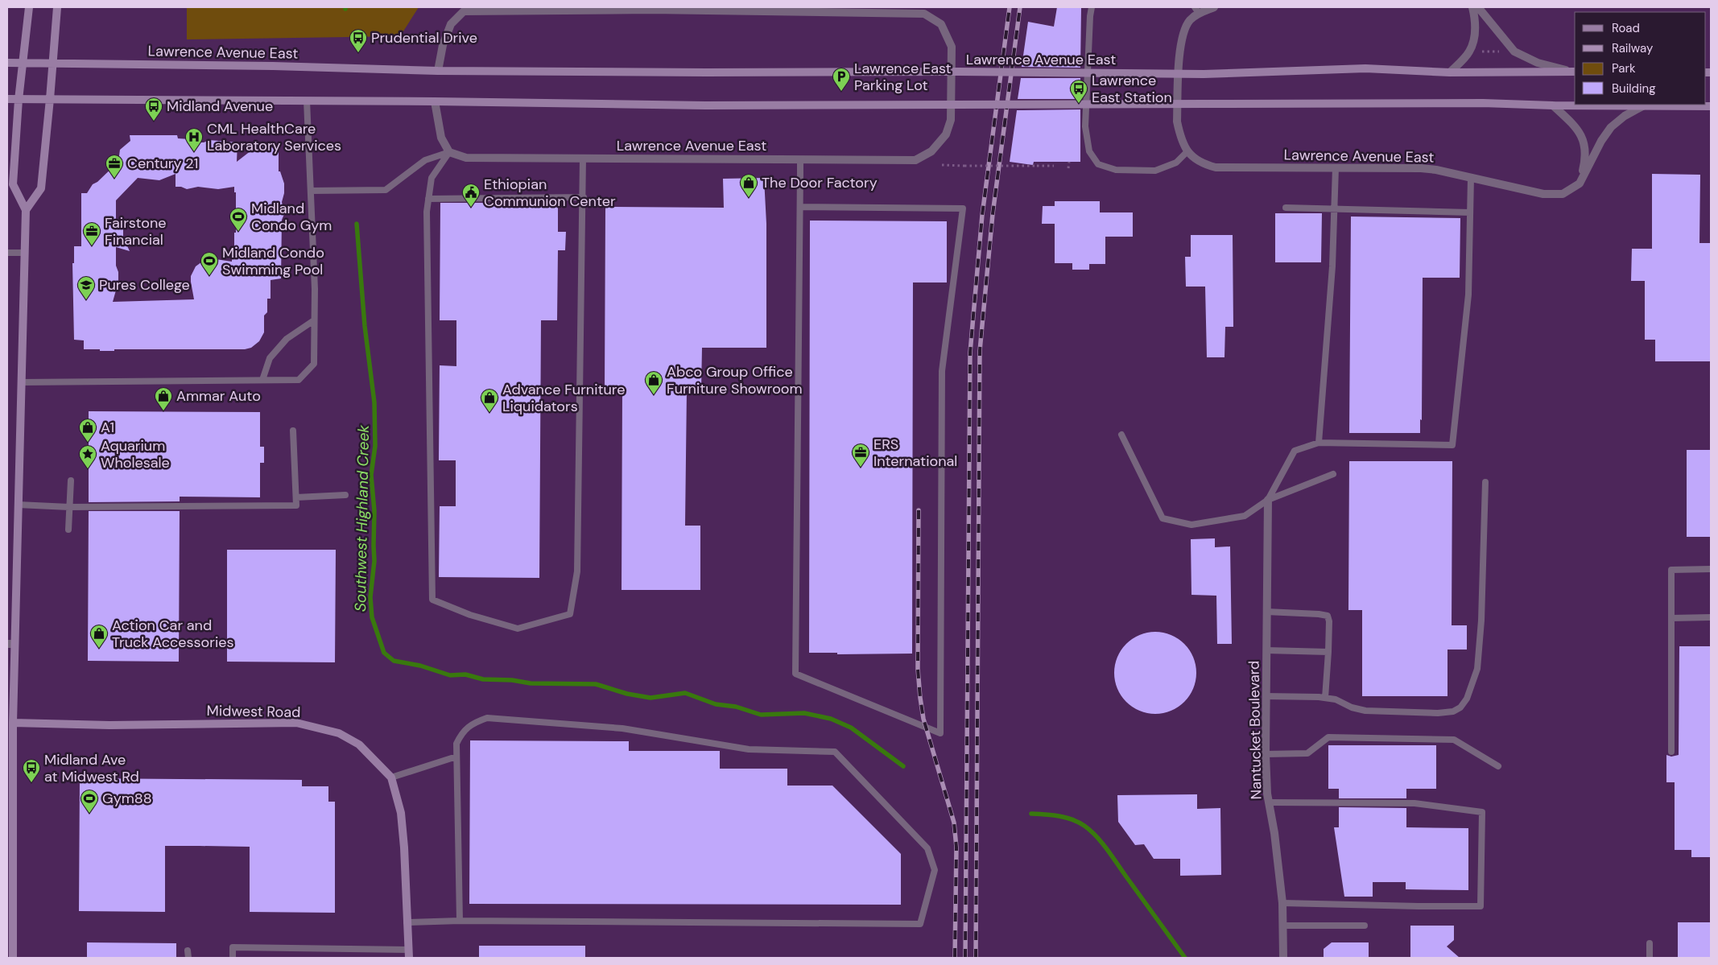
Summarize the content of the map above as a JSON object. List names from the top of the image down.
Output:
{
  "streets": {
    "main road": ["Lawrence Avenue East", "Midwest Road"],
    "street": ["Nantucket Boulevard"]
  },
  "water": ["Southwest Highland Creek"],
  "places": {
    "bus stop": [
      "Prudential Drive",
      "Lawrence East Station",
      "Midland Avenue",
      "Midland Ave at Midwest Rd"
    ],
    "parking": ["Lawrence East Parking Lot"],
    "hospital": ["CML HealthCare Laboratory Services"],
    "office": ["Century 21", "Fairstone Financial", "ERS International"],
    "shop": [
      "The Door Factory",
      "Abco Group Office Furniture Showroom",
      "Ammar Auto",
      "Advance Furniture Liquidators",
      "A1",
      "Action Car and Truck Accessories"
    ],
    "public building": ["Ethiopian Communion Center"],
    "sports": ["Midland Condo Gym", "Midland Condo Swimming Pool", "Gym88"],
    "school or university": ["Pures College"],
    "place": ["Aquarium Wholesale"]
  },
  "legend": [
    "Road",
    "Railway",
    "Park",
    "Building"
  ]
}
